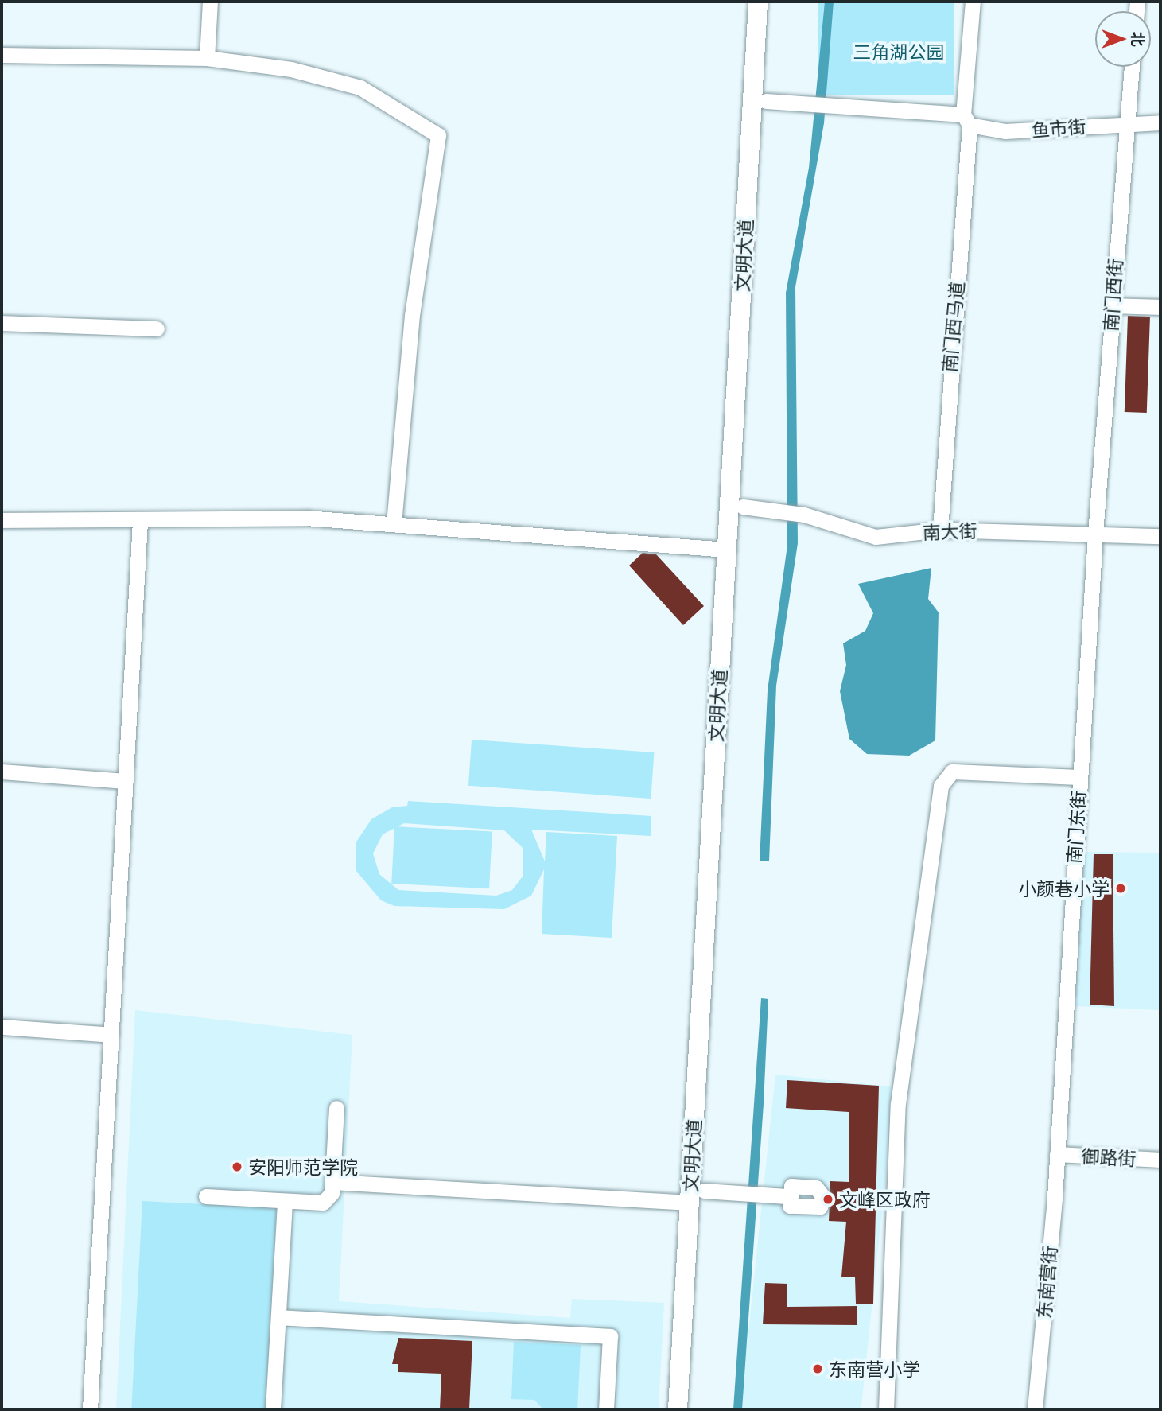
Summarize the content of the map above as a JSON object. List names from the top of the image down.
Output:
{
  "streets": {
    "main road": ["文明大道"],
    "street": [
      "鱼市街",
      "南门西街",
      "南门西马道",
      "南大街",
      "南门东街",
      "御路街",
      "东南营街"
    ]
  },
  "crossings": [
    ["鱼市街", "文明大道"],
    ["鱼市街", "南门西街"],
    ["鱼市街", "南门西马道"],
    ["文明大道", "南大街"],
    ["南门西街", "南大街"],
    ["南门西街", "南门东街"],
    ["南门西马道", "南大街"],
    ["南大街", "南门东街"],
    ["南门东街", "御路街"],
    ["南门东街", "东南营街"],
    ["御路街", "东南营街"]
  ],
  "parks": ["三角湖公园"],
  "places": [
    "小颜巷小学",
    "安阳师范学院",
    "文峰区政府",
    "东南营小学"
  ],
  "north": "right"
}
